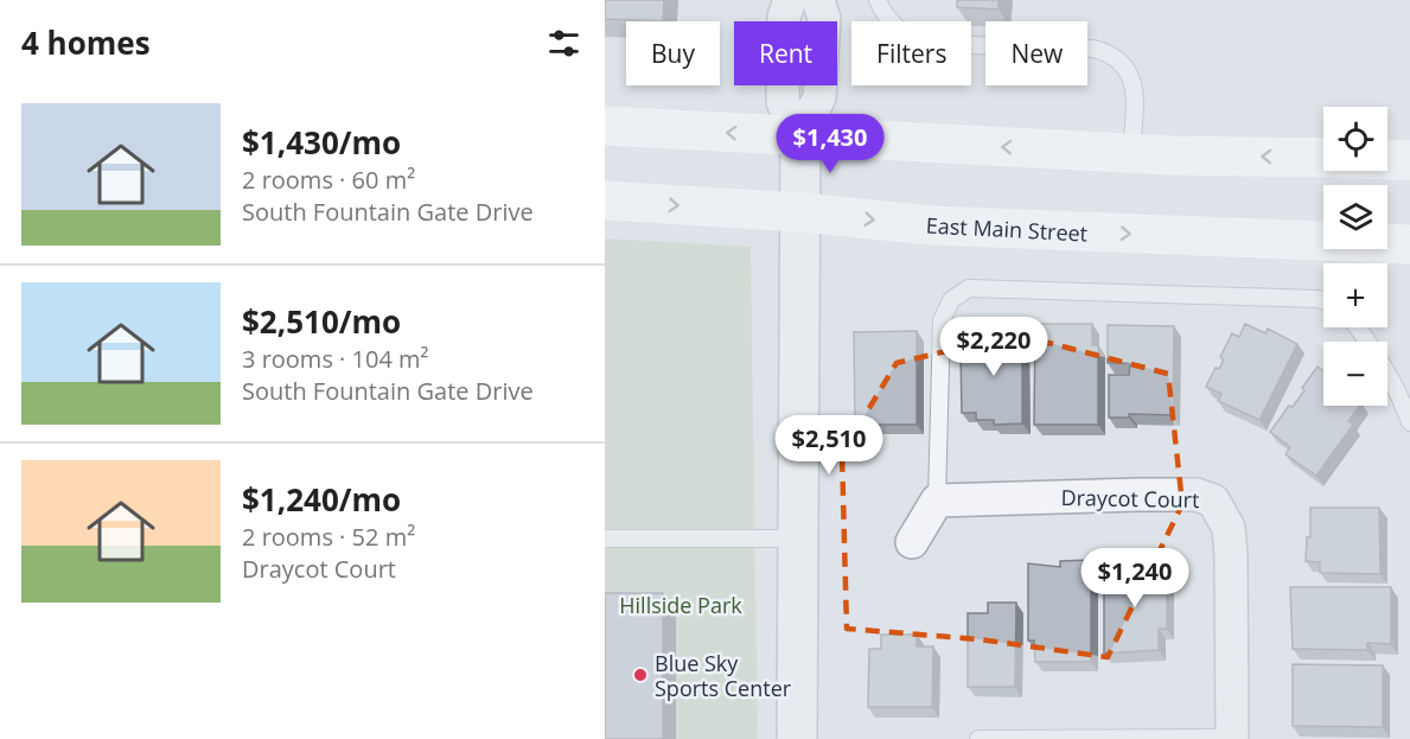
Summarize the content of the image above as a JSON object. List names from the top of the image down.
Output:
{
  "streets": {
    "main road": ["East Main Street"],
    "street": ["Draycot Court"]
  },
  "parks": ["Hillside Park"],
  "places": ["Blue Sky Sports Center"],
  "page": {
    "heading": "4 homes",
    "chip": [
      "Buy",
      "Rent",
      "Filters",
      "New"
    ],
    "list": [
      {
        "name": "$1,430/mo",
        "note": "2 rooms · 60 m² · South Fountain Gate Drive"
      },
      {
        "name": "$2,510/mo",
        "note": "3 rooms · 104 m² · South Fountain Gate Drive"
      },
      {
        "name": "$1,240/mo",
        "note": "2 rooms · 52 m² · Draycot Court"
      }
    ],
    "map_buttons": ["+", "−"],
    "price": [
      "$1,430",
      "$2,220",
      "$2,510",
      "$1,240"
    ]
  }
}
